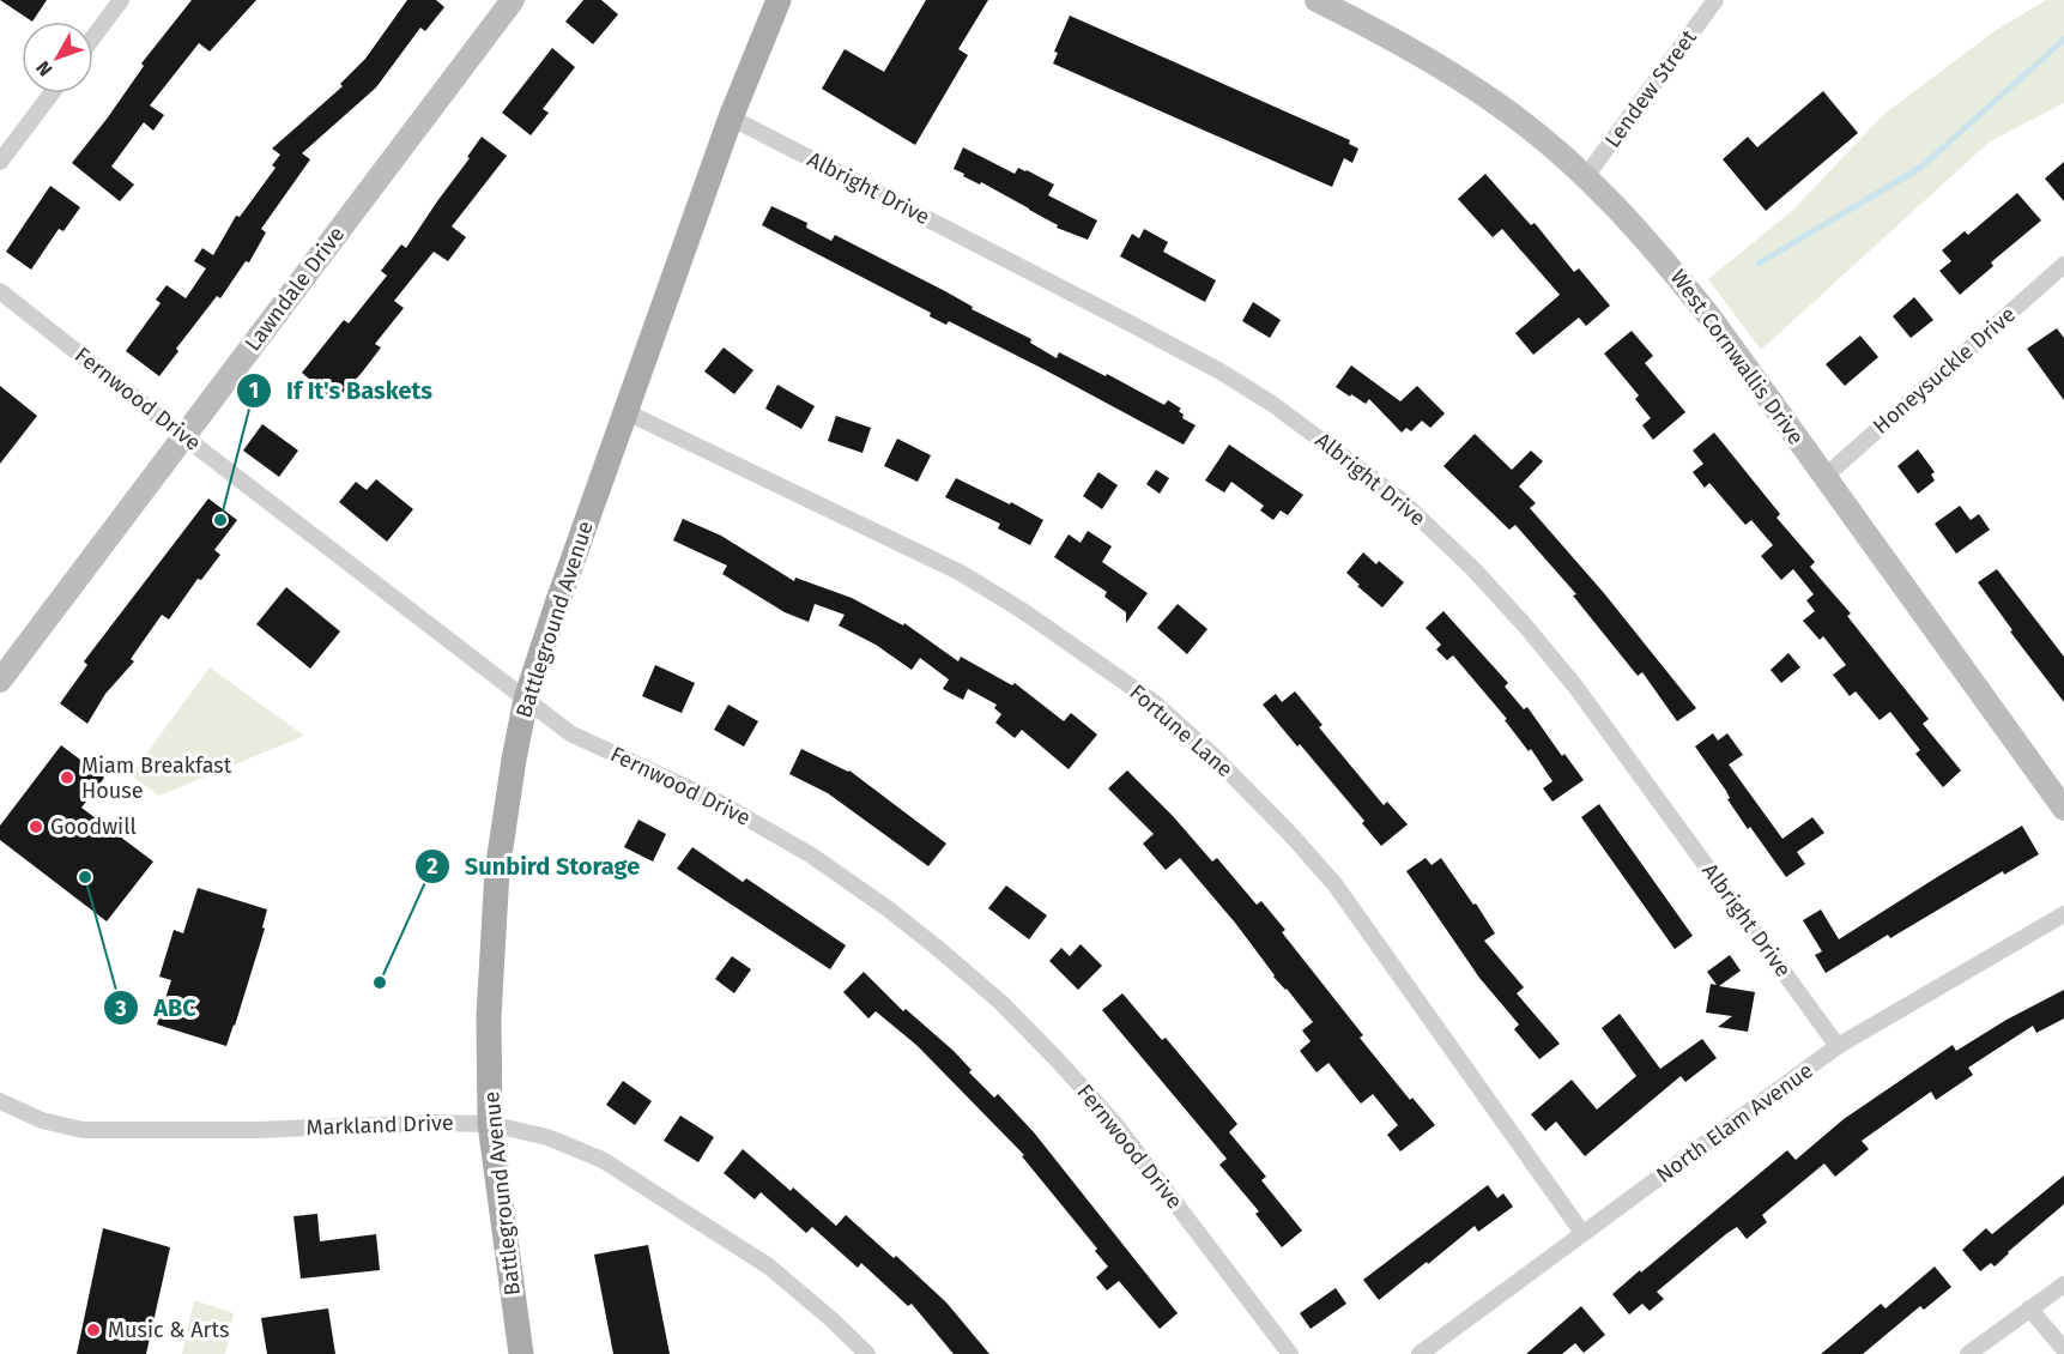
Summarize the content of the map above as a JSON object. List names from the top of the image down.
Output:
{
  "streets": {
    "main road": ["Battleground Avenue"],
    "street": [
      "Lendew Street",
      "Albright Drive",
      "Lawndale Drive",
      "West Cornwallis Drive",
      "Honeysuckle Drive",
      "Fernwood Drive",
      "Fortune Lane",
      "North Elam Avenue",
      "Markland Drive"
    ]
  },
  "crossings": [
    ["Lendew Street", "West Cornwallis Drive"],
    ["Albright Drive", "Battleground Avenue"],
    ["Albright Drive", "North Elam Avenue"],
    ["Lawndale Drive", "Fernwood Drive"],
    ["West Cornwallis Drive", "Honeysuckle Drive"],
    ["Fernwood Drive", "Battleground Avenue"],
    ["Battleground Avenue", "Fortune Lane"],
    ["Battleground Avenue", "Markland Drive"],
    ["Fortune Lane", "North Elam Avenue"]
  ],
  "places": [
    "If It's Baskets",
    "Miam Breakfast House",
    "Goodwill",
    "ABC",
    "Sunbird Storage",
    "Music & Arts"
  ],
  "north": "bottom left"
}
